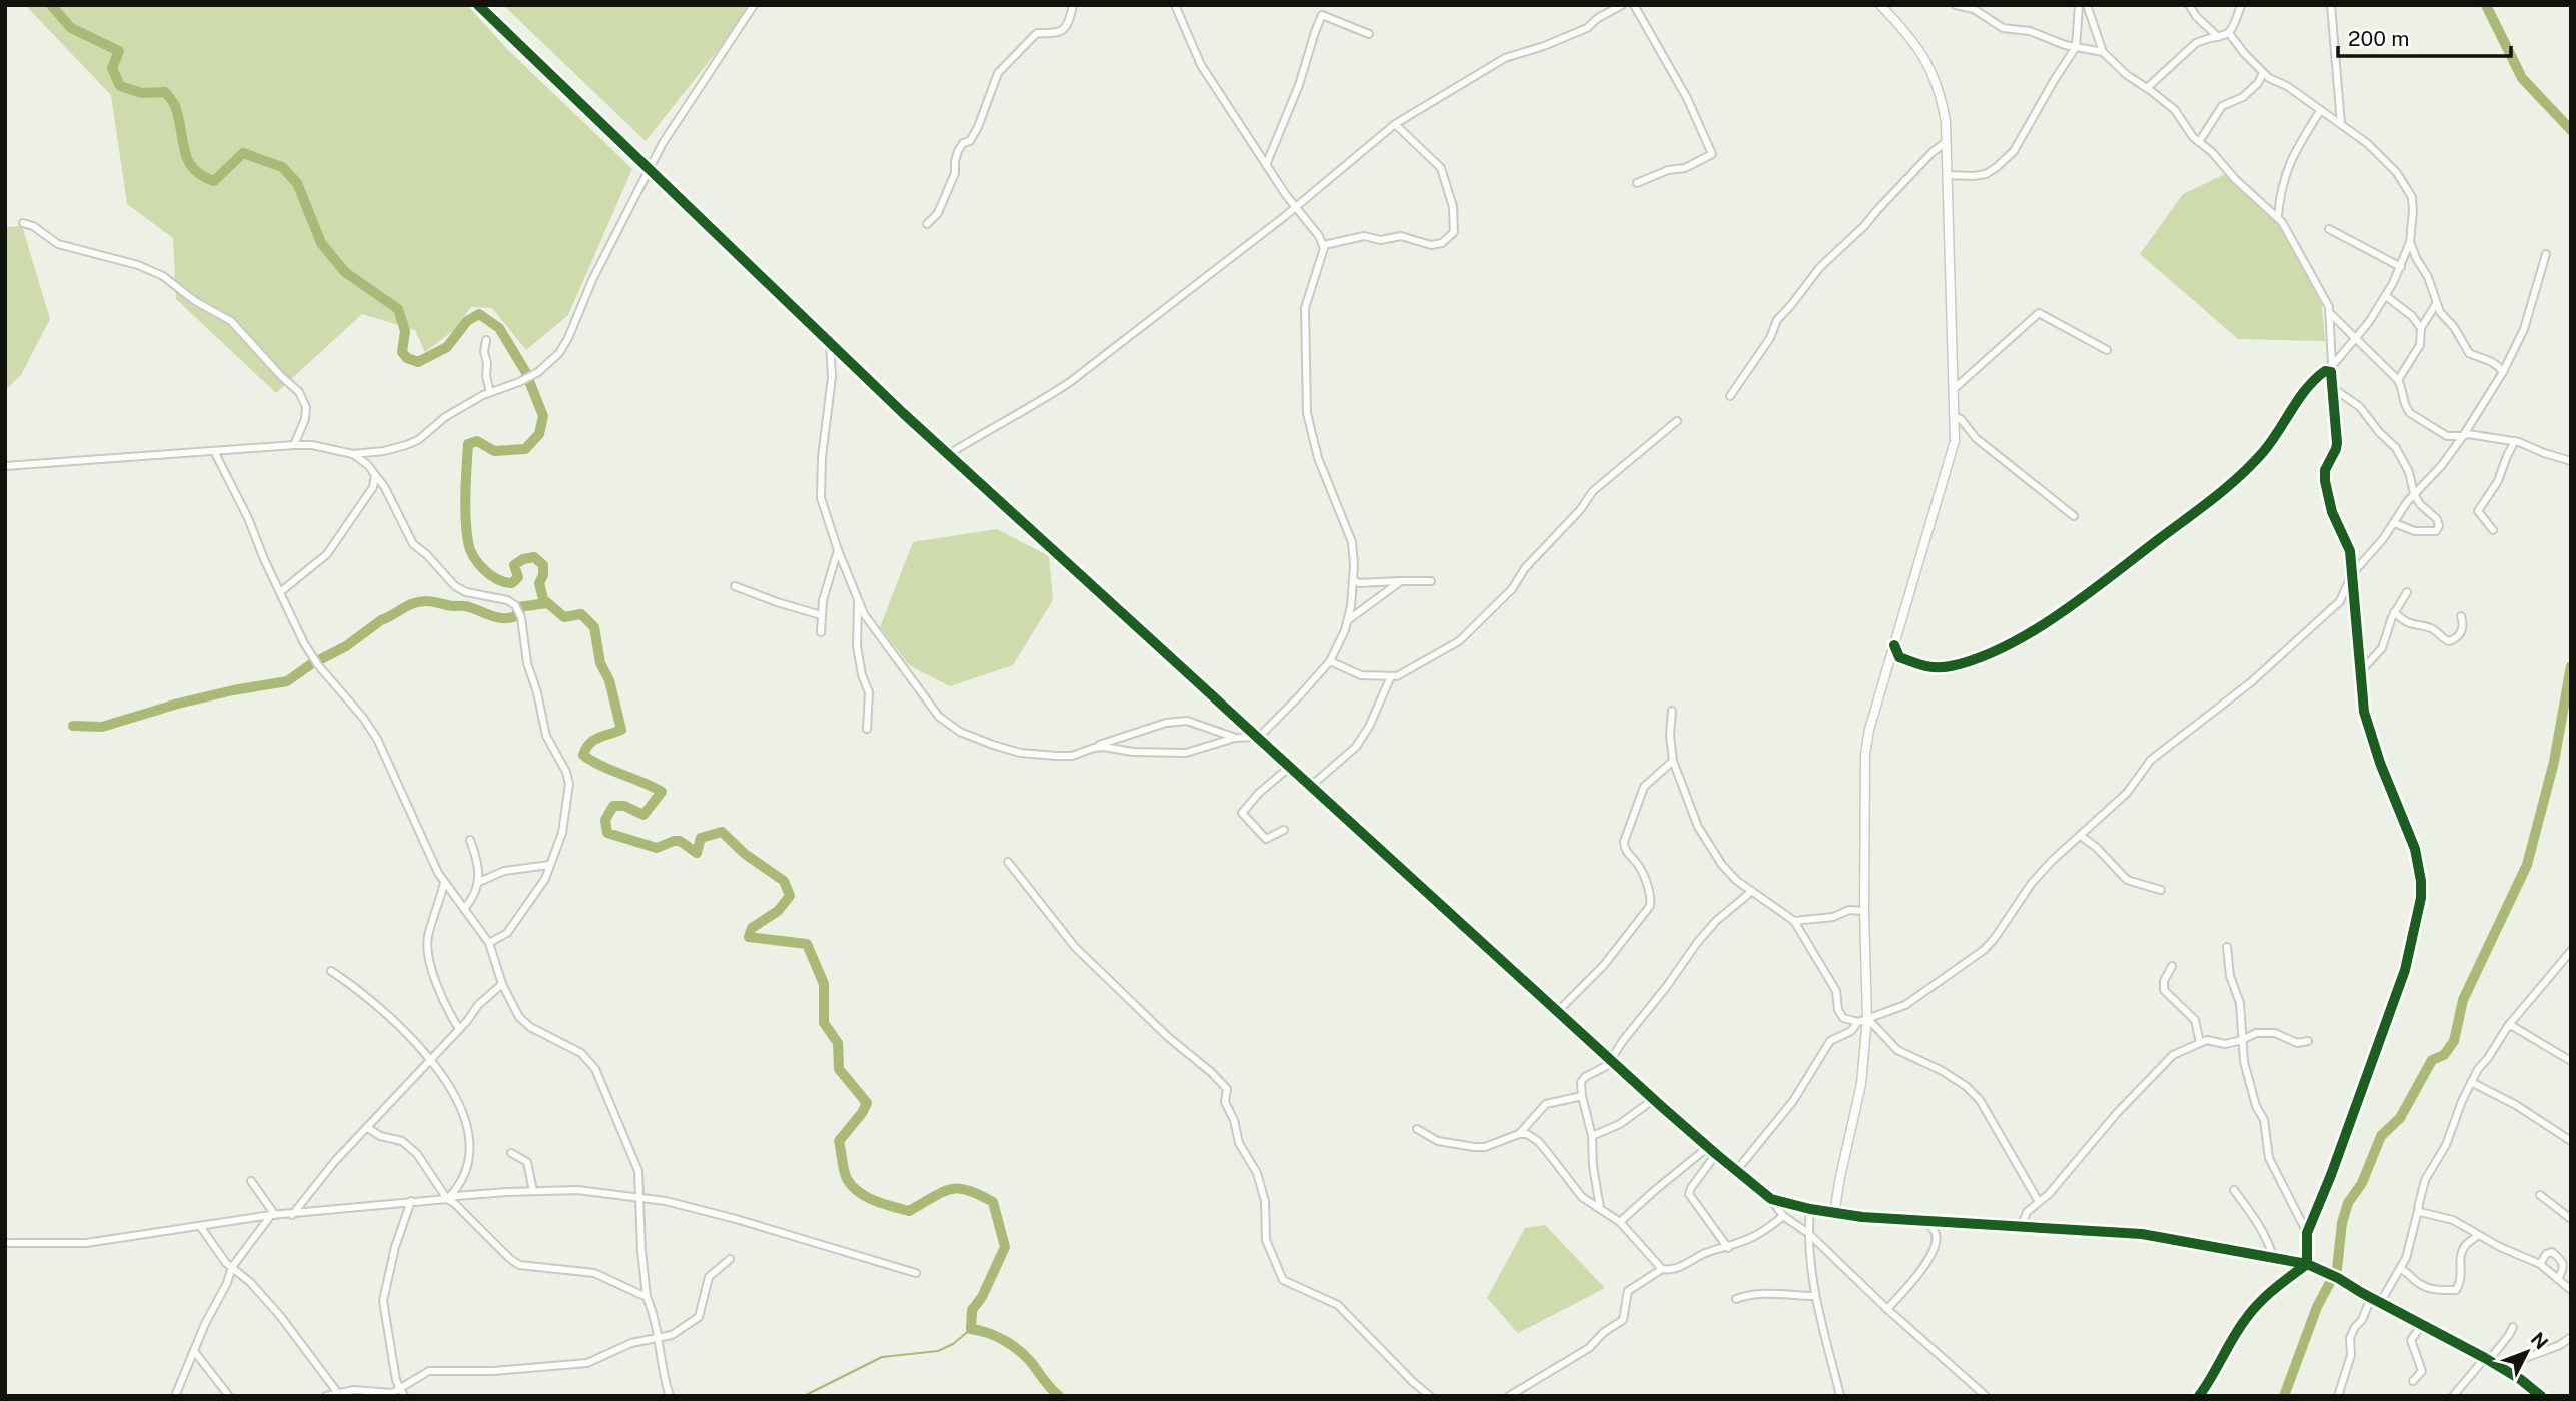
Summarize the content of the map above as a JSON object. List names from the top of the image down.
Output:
{
  "scale_bar": "200 m",
  "north": "top right"
}
